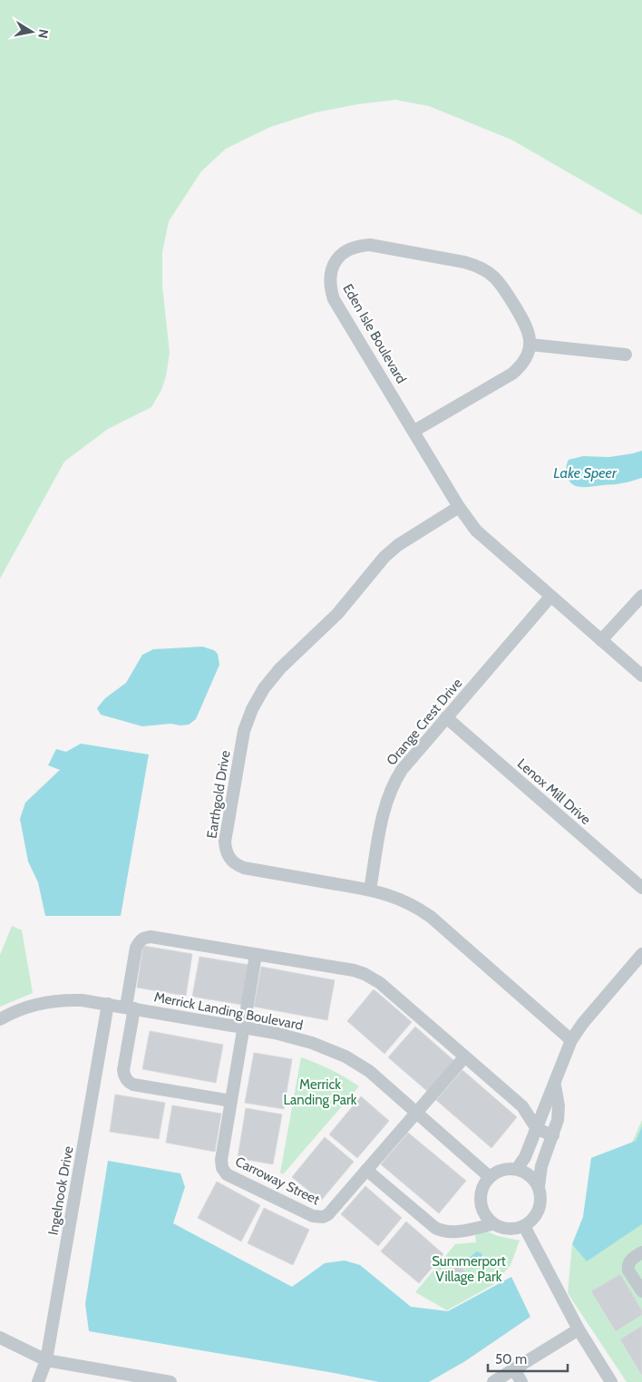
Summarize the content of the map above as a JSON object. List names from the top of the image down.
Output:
{
  "streets": {
    "street": [
      "Eden Isle Boulevard",
      "Orange Crest Drive",
      "Lenox Mill Drive",
      "Earthgold Drive",
      "Merrick Landing Boulevard",
      "Carroway Street",
      "Ingelnook Drive"
    ]
  },
  "crossings": [
    ["Eden Isle Boulevard", "Orange Crest Drive"],
    ["Eden Isle Boulevard", "Earthgold Drive"],
    ["Orange Crest Drive", "Lenox Mill Drive"],
    ["Orange Crest Drive", "Earthgold Drive"],
    ["Merrick Landing Boulevard", "Carroway Street"],
    ["Merrick Landing Boulevard", "Ingelnook Drive"]
  ],
  "water": ["Lake Speer"],
  "parks": ["Merrick Landing Park", "Summerport Village Park"],
  "scale_bar": "50 m",
  "north": "right"
}
